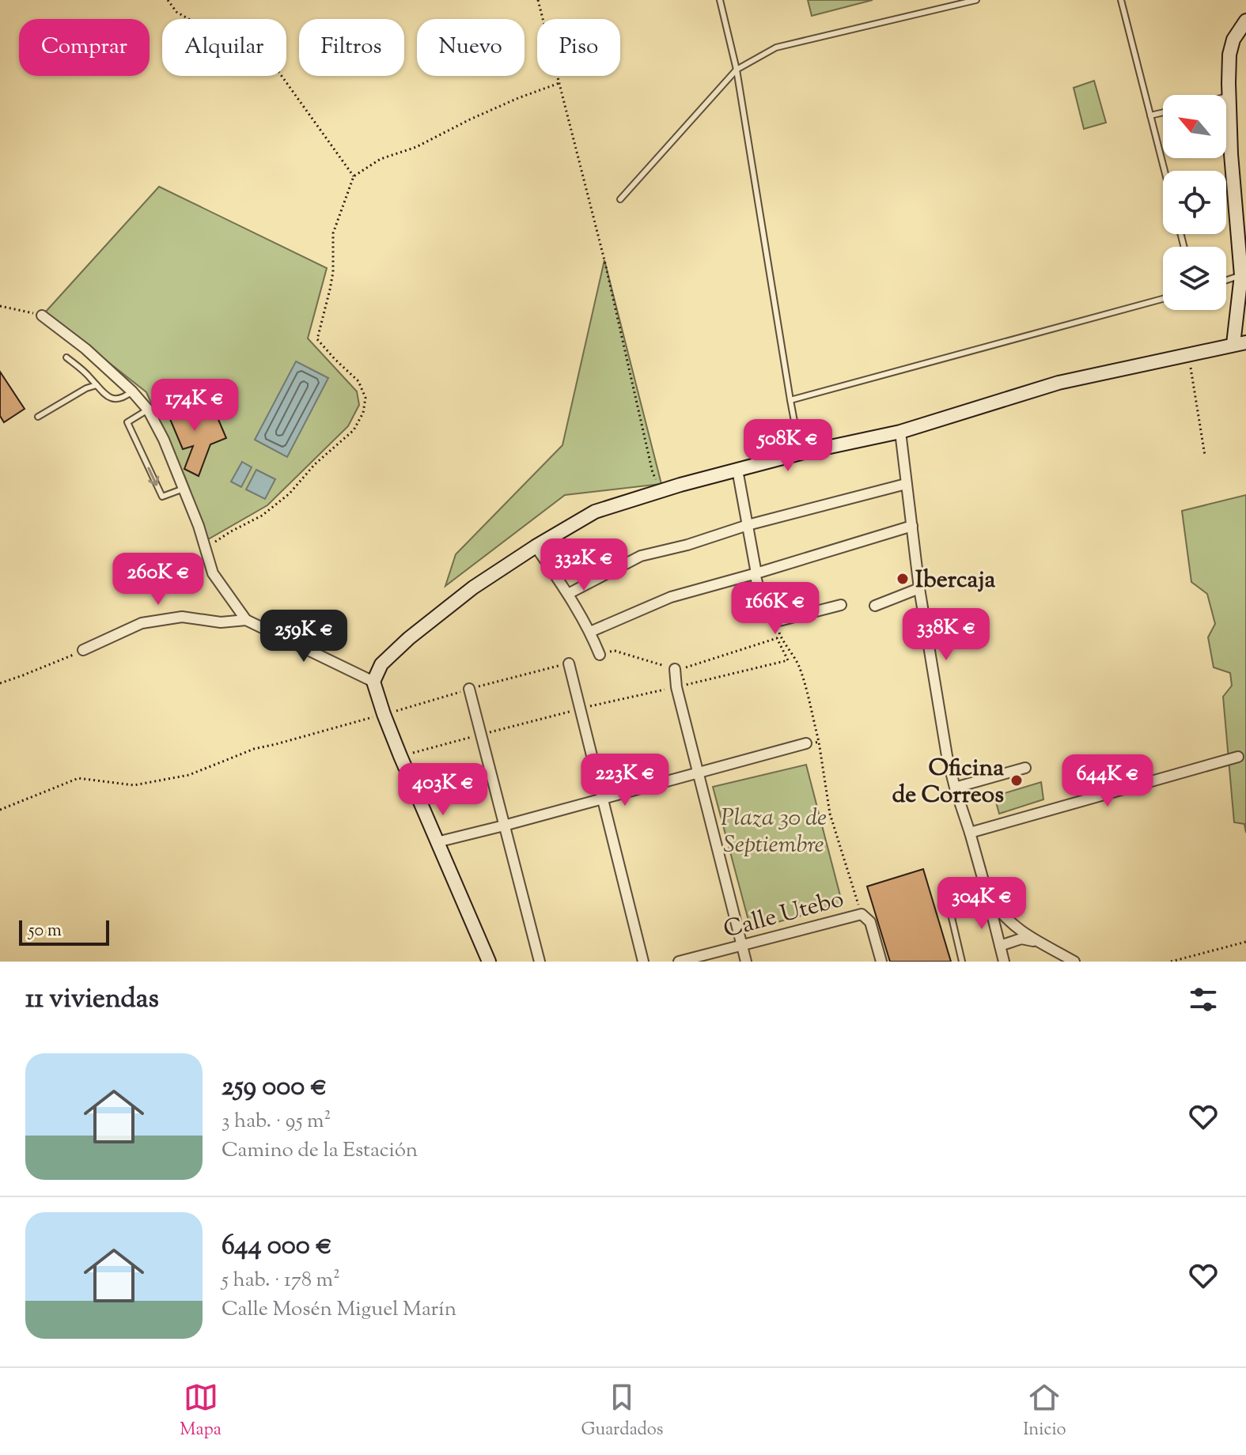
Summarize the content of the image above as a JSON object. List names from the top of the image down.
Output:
{
  "streets": {
    "street": ["Calle Utebo"]
  },
  "parks": ["Plaza 30 de Septiembre"],
  "places": ["Ibercaja", "Oficina de Correos"],
  "scale_bar": "50 m",
  "north": "top left",
  "page": {
    "chip": [
      "Comprar",
      "Alquilar",
      "Filtros",
      "Nuevo",
      "Piso"
    ],
    "price": [
      "174K €",
      "508K €",
      "332K €",
      "260K €",
      "166K €",
      "338K €",
      "259K €",
      "223K €",
      "644K €",
      "403K €",
      "304K €"
    ],
    "scale": "50 m",
    "heading": "11 viviendas",
    "list": [
      {
        "name": "259 000 €",
        "note": "3 hab. · 95 m² · Camino de la Estación"
      },
      {
        "name": "644 000 €",
        "note": "5 hab. · 178 m² · Calle Mosén Miguel Marín"
      }
    ],
    "tabs": ["Mapa", "Guardados", "Inicio"]
  }
}
